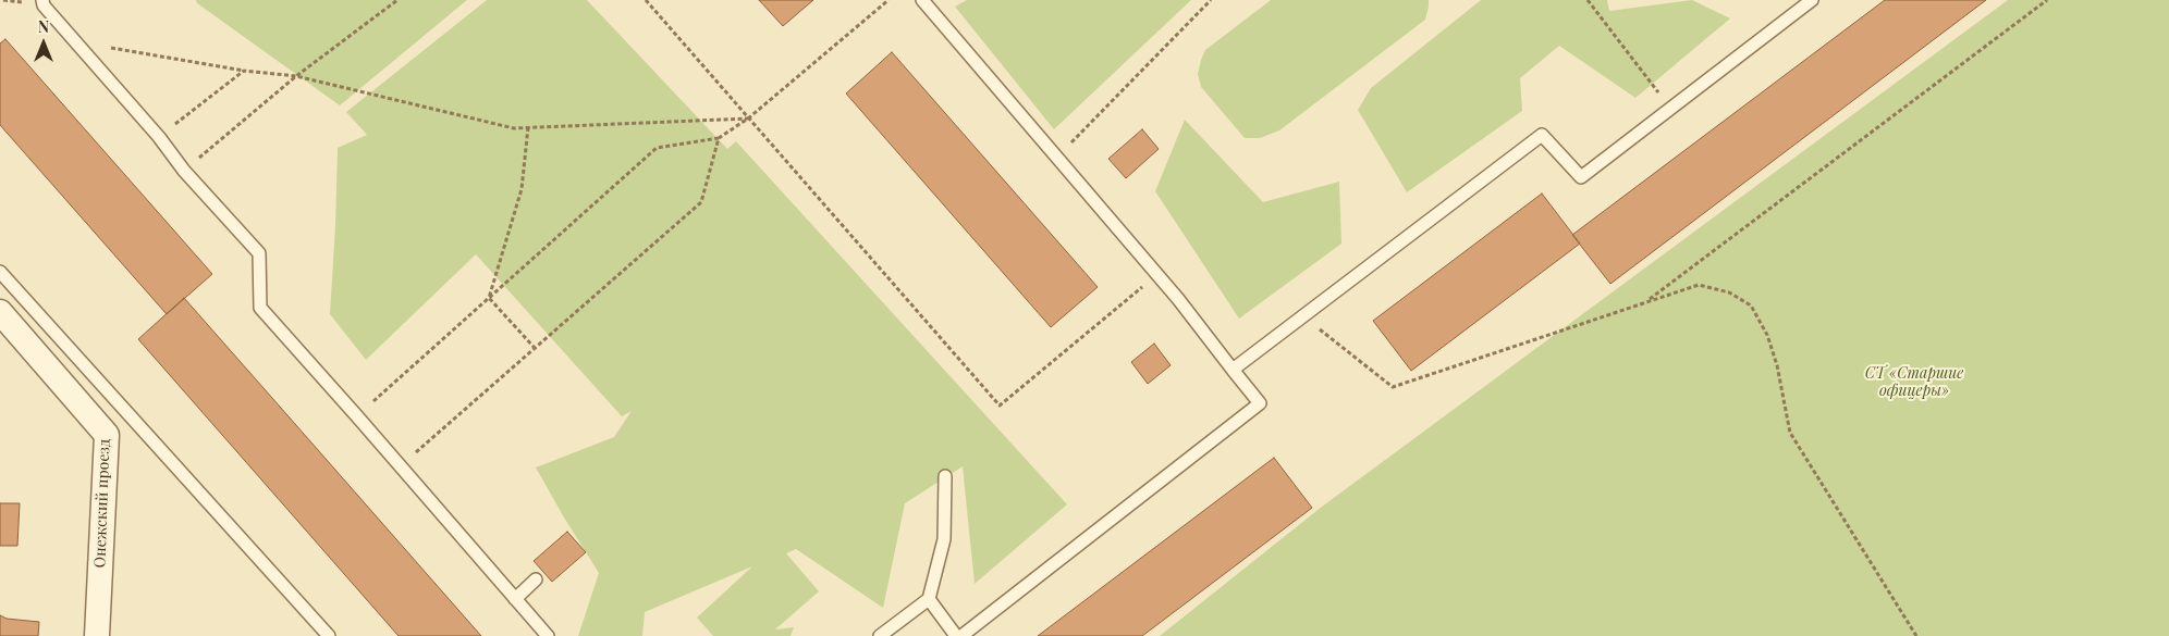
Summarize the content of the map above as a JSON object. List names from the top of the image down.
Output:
{
  "streets": {
    "street": ["Онежский проезд"]
  },
  "parks": ["СТ «Старшие офицеры»"],
  "north": "top"
}
